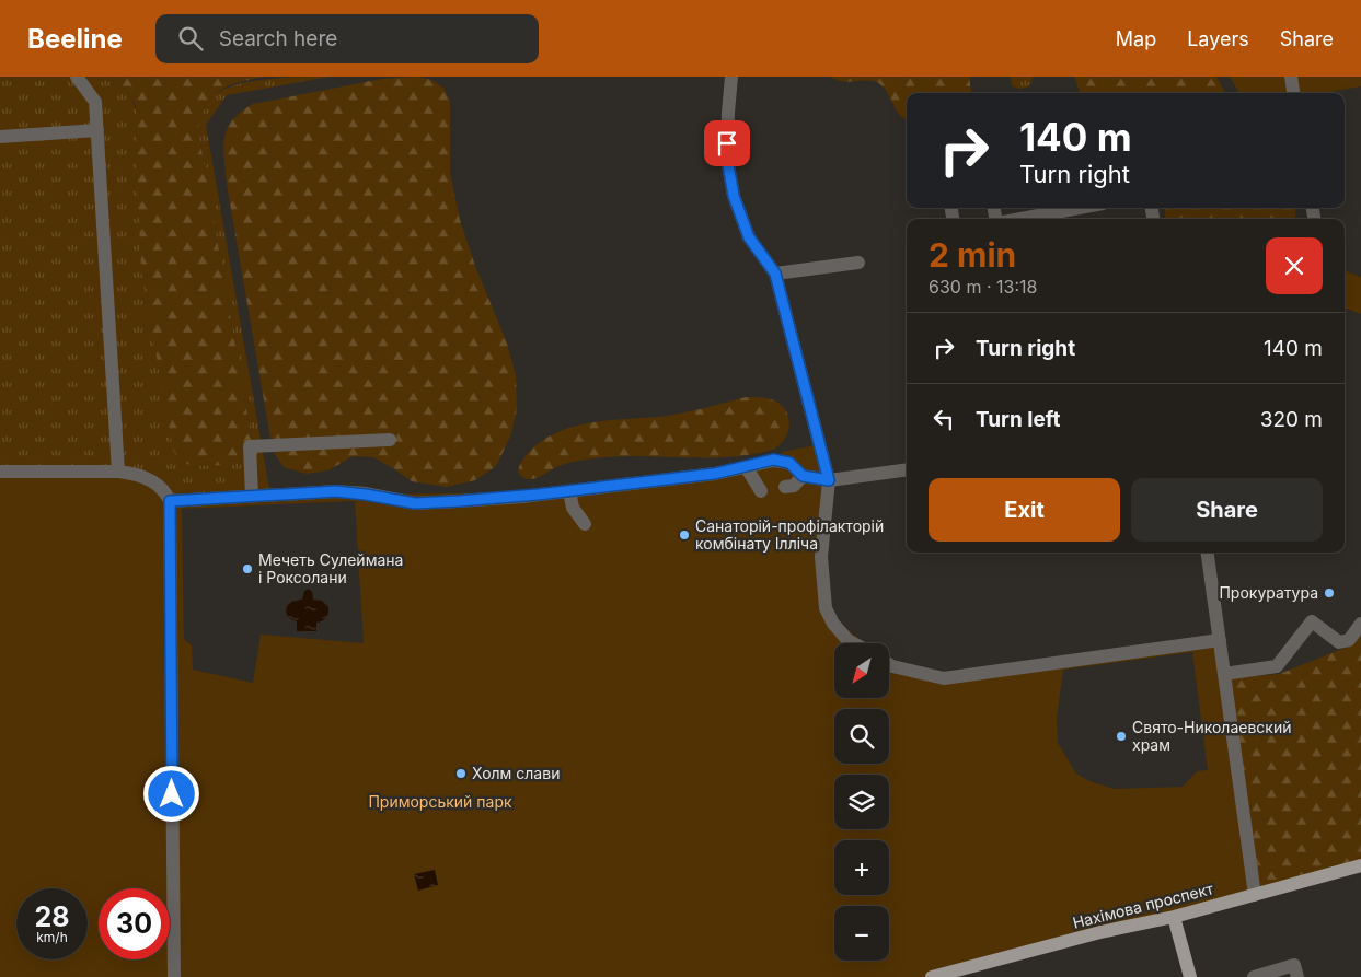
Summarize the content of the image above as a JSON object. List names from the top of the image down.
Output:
{
  "streets": {
    "main road": ["Нахімова проспект"]
  },
  "parks": ["Приморський парк"],
  "places": [
    "Санаторій-профілакторій комбінату Ілліча",
    "Мечеть Сулеймана і Роксолани",
    "Прокуратура",
    "Свято-Николаевский храм",
    "Холм слави"
  ],
  "north": "bottom left",
  "page": {
    "header": "Beeline",
    "search": "Search here",
    "nav": ["Map", "Layers", "Share"],
    "turn": ["140 m", "Turn right"],
    "heading": ["2 min", "630 m · 13:18"],
    "list": [
      {
        "name": "Turn right",
        "value": "140 m"
      },
      {
        "name": "Turn left",
        "value": "320 m"
      }
    ],
    "buttons": ["Exit", "Share"],
    "map_buttons": ["+", "−"],
    "speed": "28 km/h",
    "limit": "30"
  }
}
